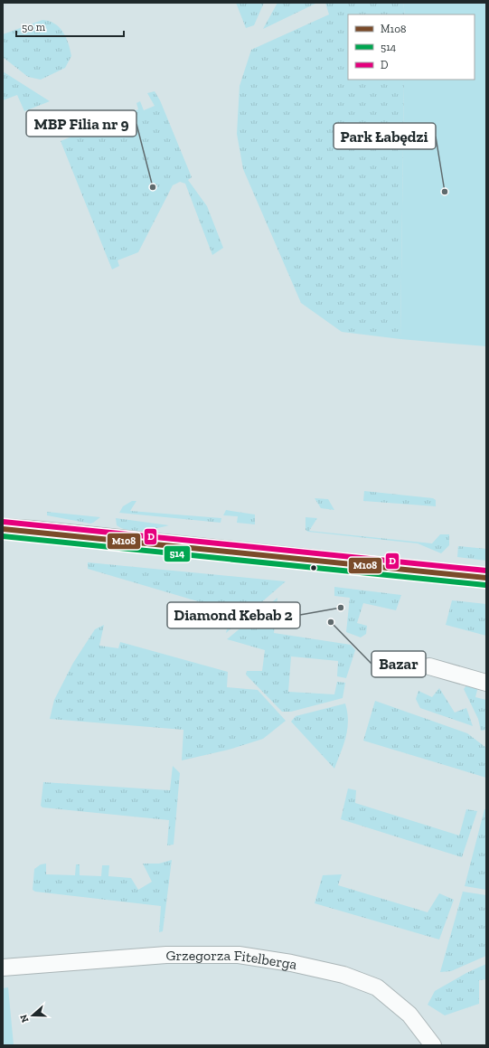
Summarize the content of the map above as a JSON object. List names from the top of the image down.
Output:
{
  "streets": {
    "street": ["Grzegorza Fitelberga"]
  },
  "places": [
    "MBP Filia nr 9",
    "Park Łabędzi",
    "Diamond Kebab 2",
    "Bazar"
  ],
  "lines": ["transit line D", "transit line M108", "transit line 514"],
  "legend": ["M108", "514", "D"],
  "scale_bar": "50 m",
  "north": "left"
}
